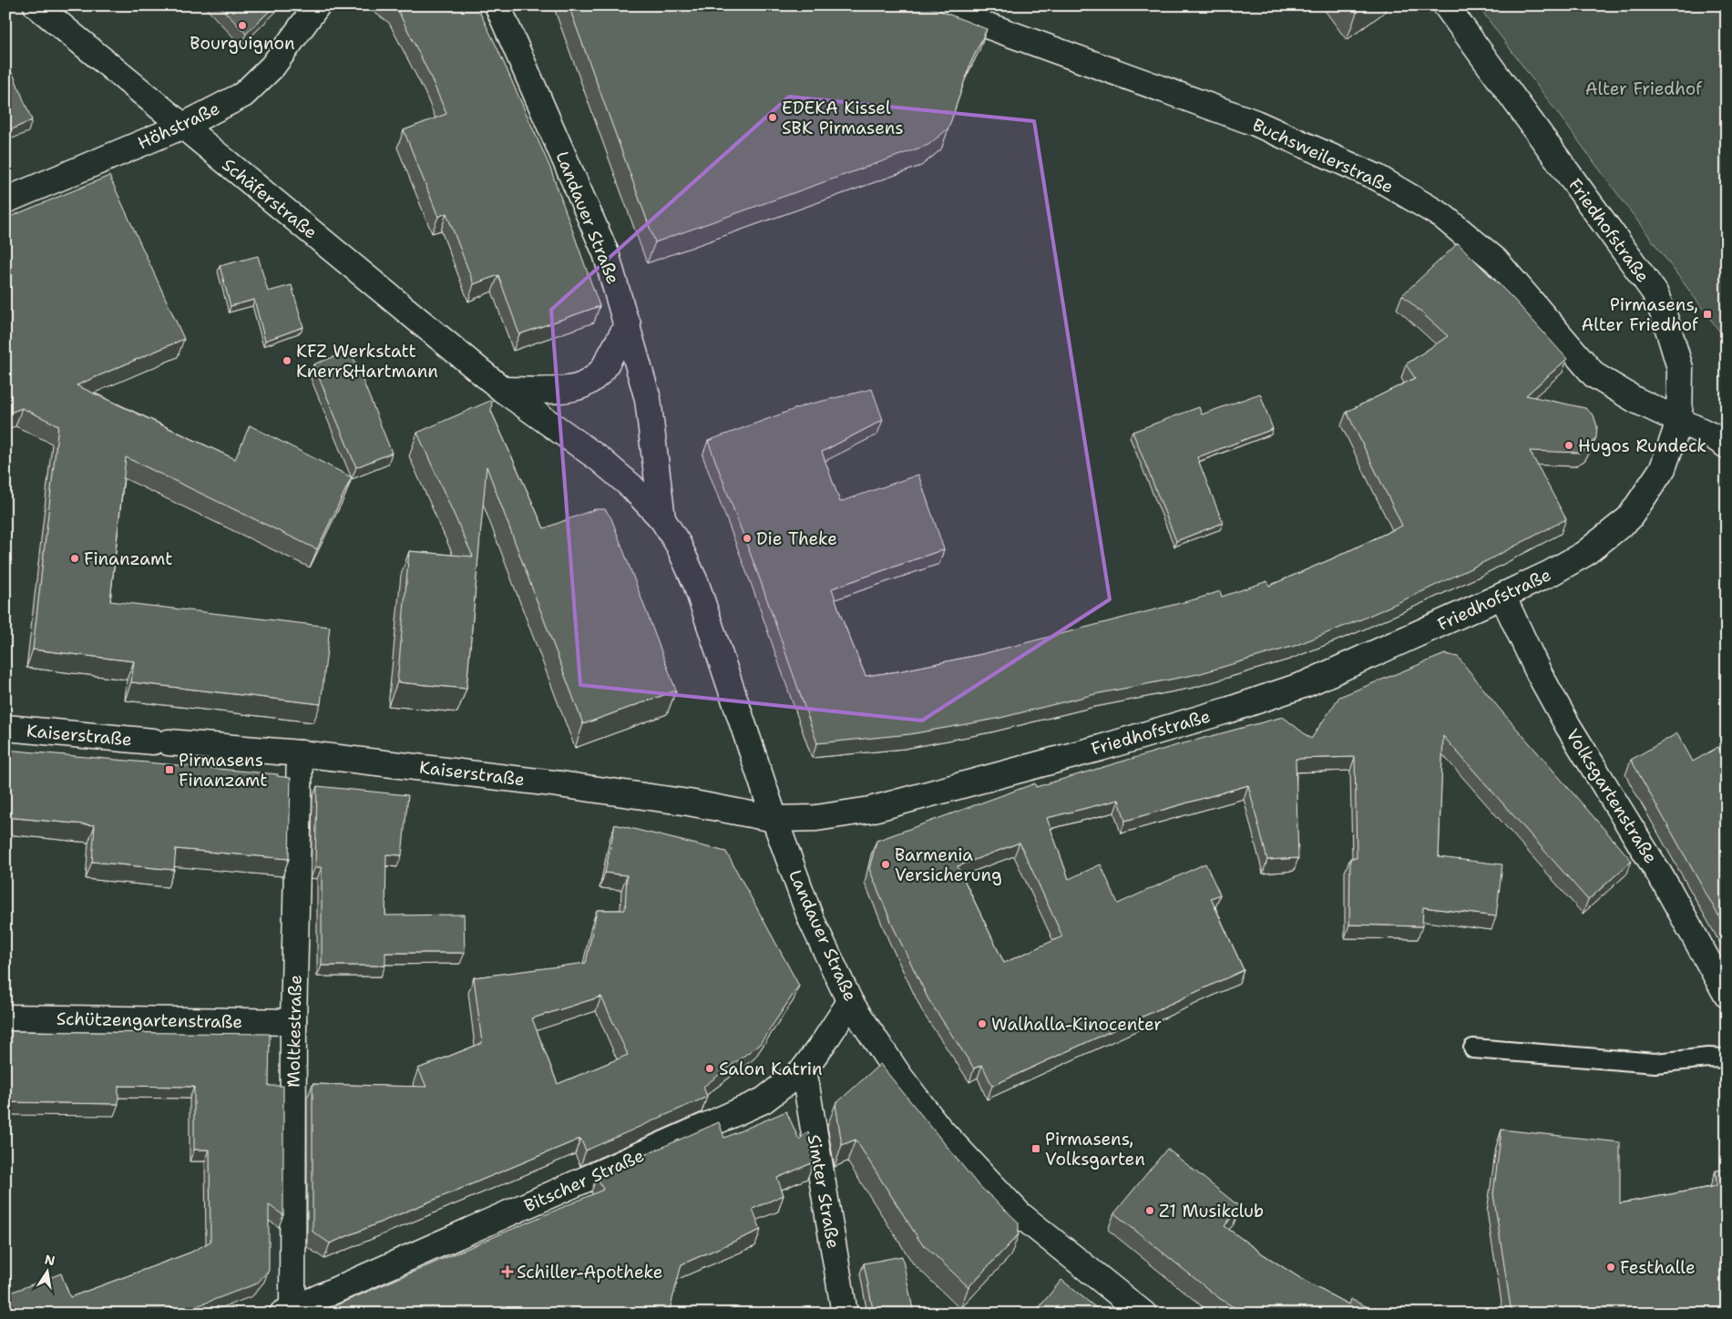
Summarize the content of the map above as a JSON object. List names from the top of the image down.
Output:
{
  "streets": {
    "street": [
      "Höhstraße",
      "Buchsweilerstraße",
      "Schäferstraße",
      "Landauer Straße",
      "Friedhofstraße",
      "Kaiserstraße",
      "Volksgartenstraße",
      "Schützengartenstraße",
      "Moltkestraße",
      "Bitscher Straße",
      "Simter Straße"
    ]
  },
  "crossings": [
    ["Höhstraße", "Schäferstraße"],
    ["Buchsweilerstraße", "Friedhofstraße"],
    ["Schäferstraße", "Landauer Straße"],
    ["Landauer Straße", "Friedhofstraße"],
    ["Landauer Straße", "Kaiserstraße"],
    ["Landauer Straße", "Bitscher Straße"],
    ["Friedhofstraße", "Kaiserstraße"],
    ["Friedhofstraße", "Volksgartenstraße"],
    ["Kaiserstraße", "Moltkestraße"],
    ["Schützengartenstraße", "Moltkestraße"],
    ["Moltkestraße", "Bitscher Straße"],
    ["Bitscher Straße", "Simter Straße"]
  ],
  "parks": ["Alter Friedhof"],
  "places": {
    "other": [
      "Bourguignon",
      "EDEKA Kissel SBK Pirmasens",
      "KFZ Werkstatt Knerr&Hartmann",
      "Hugos Rundeck",
      "Die Theke",
      "Finanzamt",
      "Barmenia Versicherung",
      "Walhalla-Kinocenter",
      "Salon Katrin",
      "Z1 Musikclub",
      "Festhalle"
    ],
    "transit": ["Pirmasens, Alter Friedhof", "Pirmasens Finanzamt", "Pirmasens, Volksgarten"],
    "health": ["Schiller-Apotheke"]
  },
  "north": "top"
}
